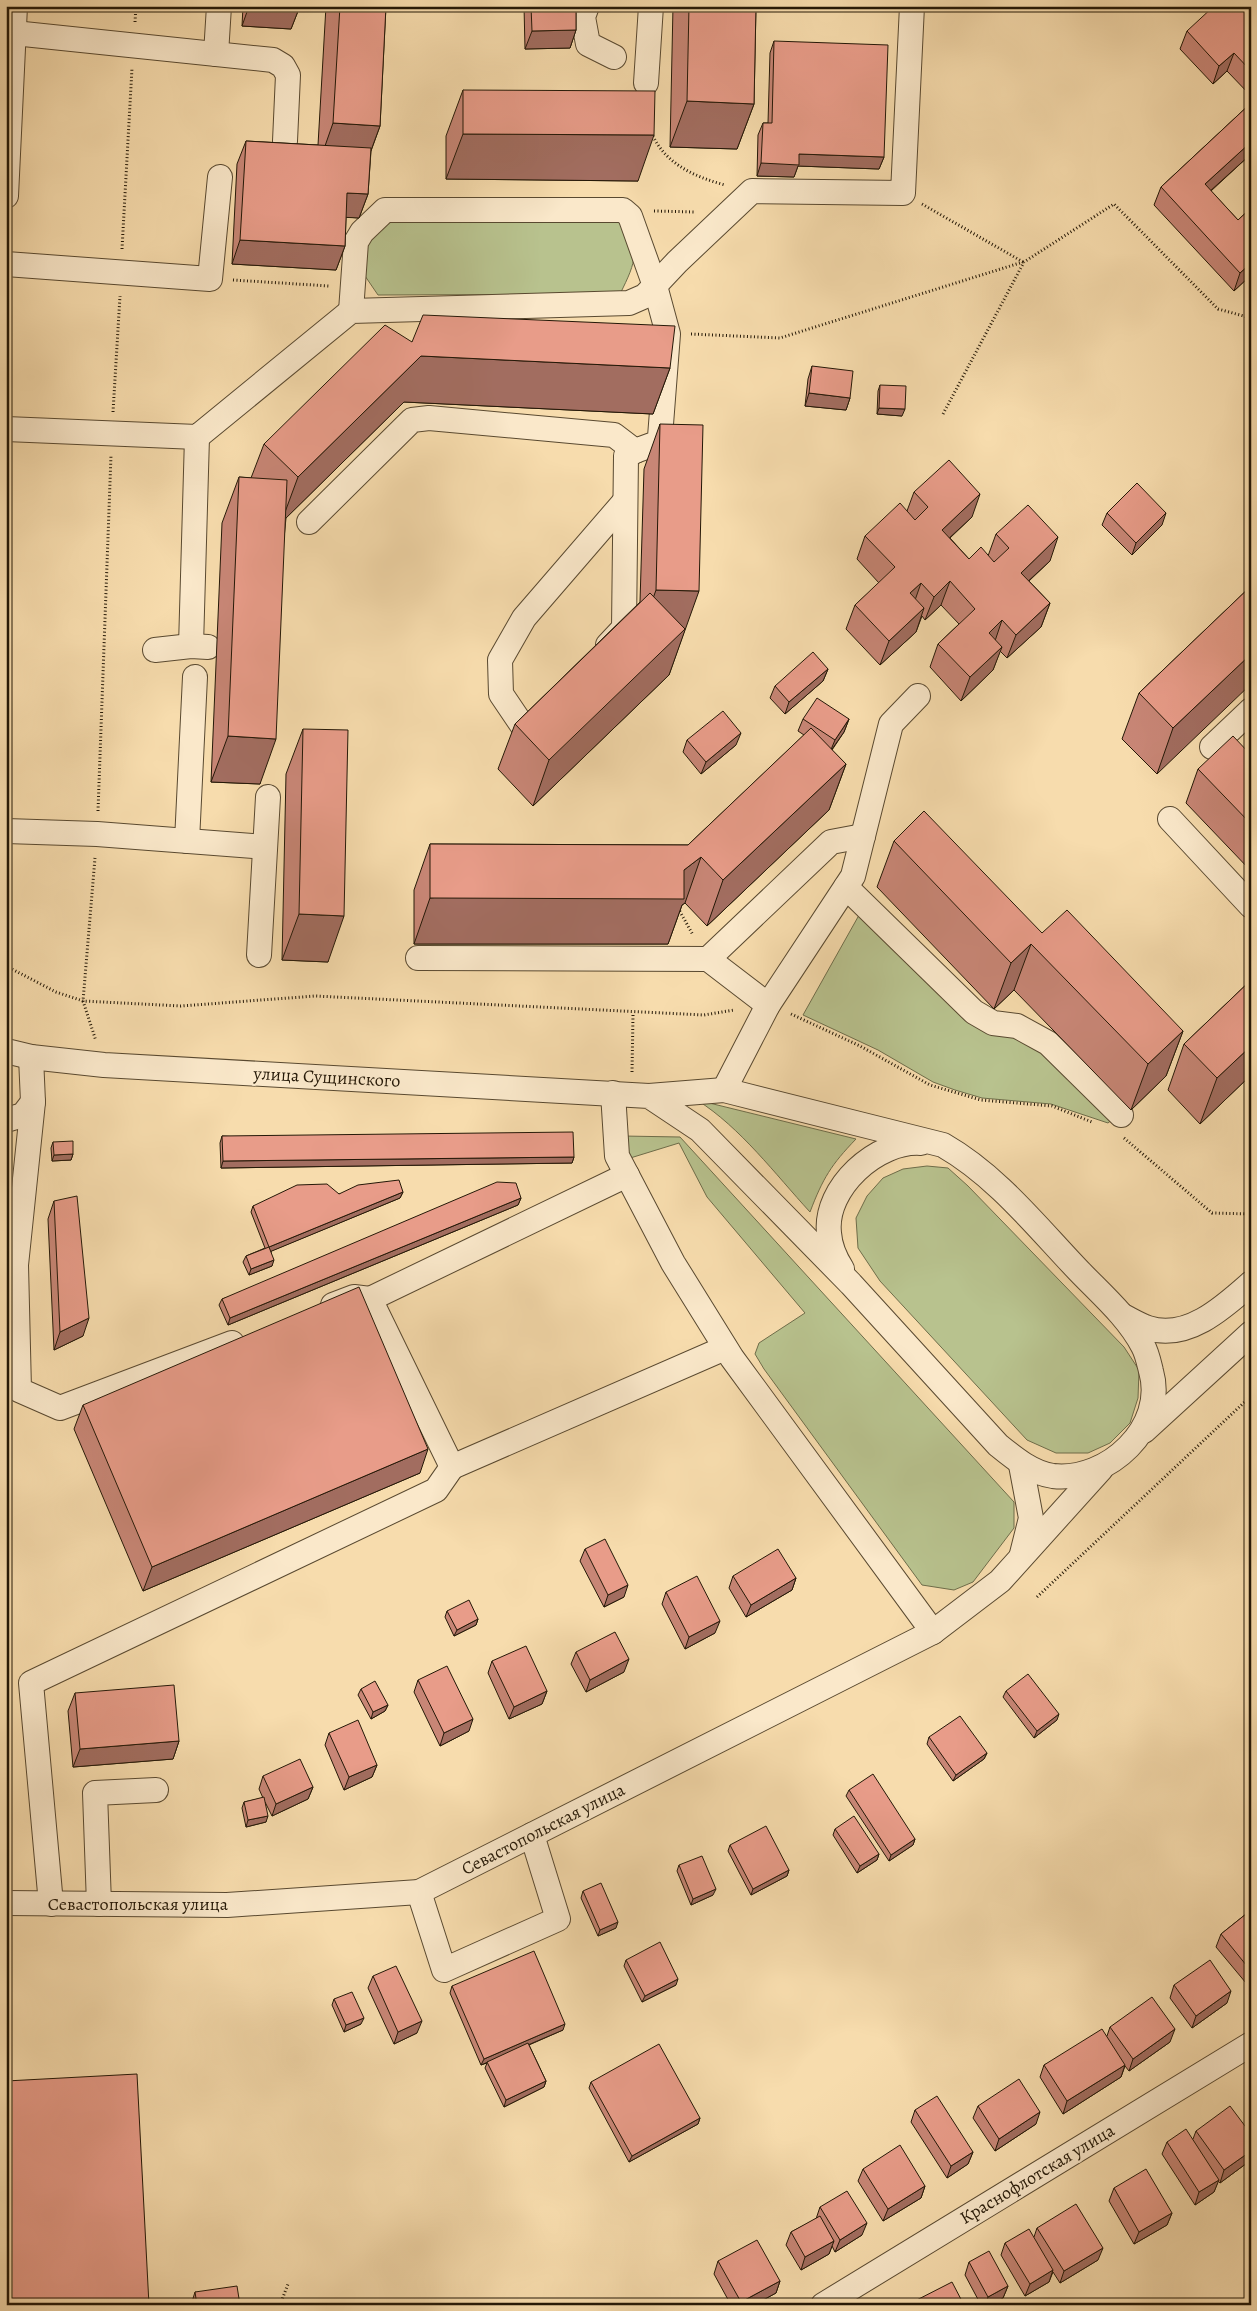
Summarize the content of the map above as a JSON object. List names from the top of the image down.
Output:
{
  "streets": {
    "street": ["улица Сущинского", "Севастопольская улица", "Краснофлотская улица"]
  }
}
